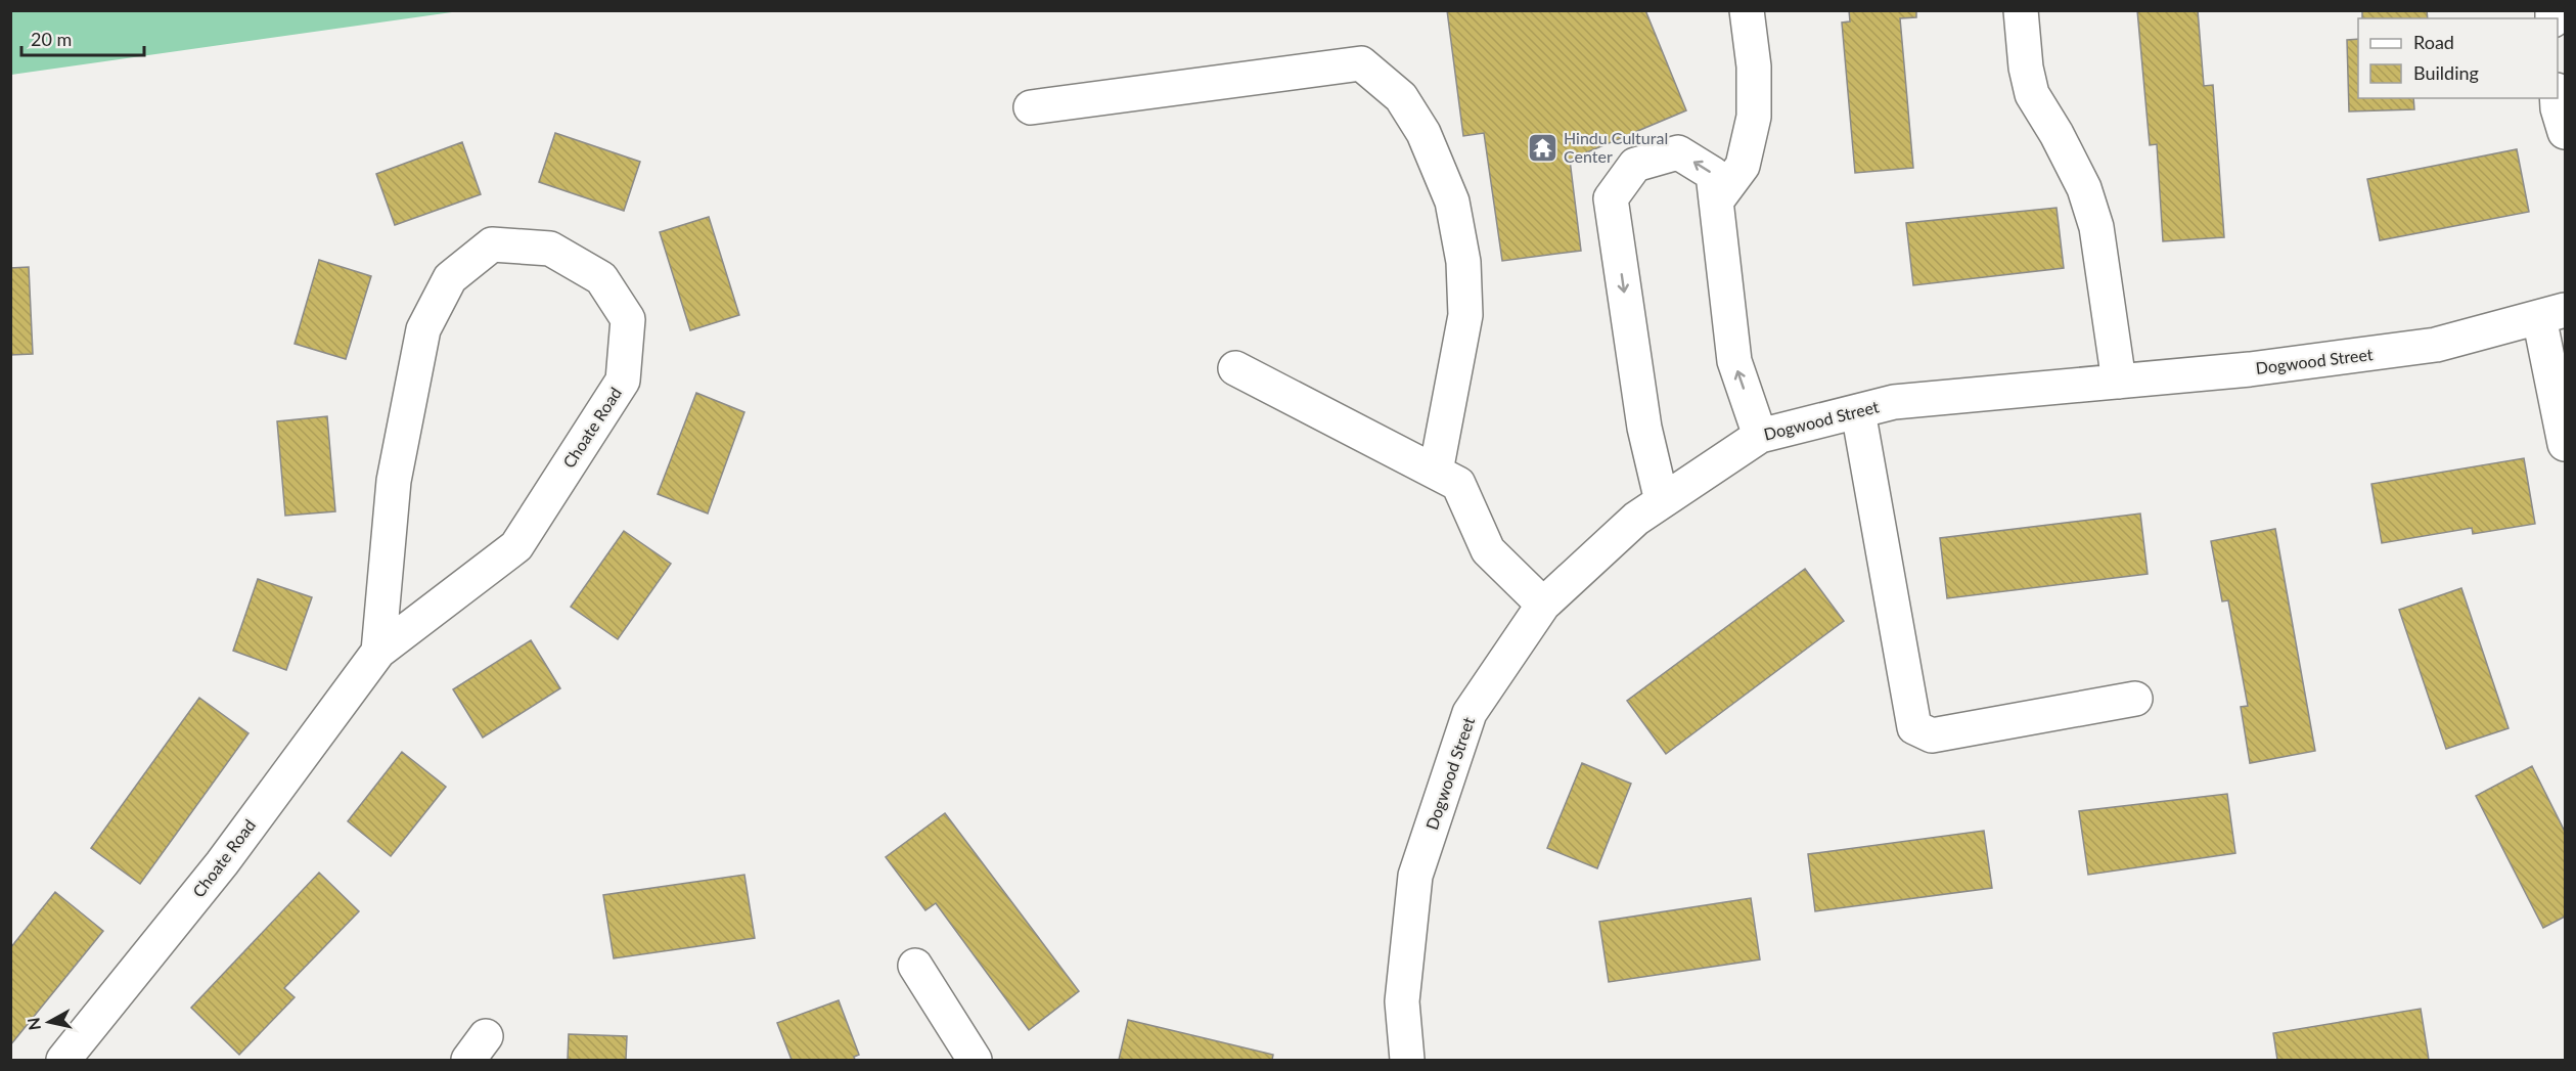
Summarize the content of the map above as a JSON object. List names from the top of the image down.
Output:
{
  "streets": {
    "street": ["Dogwood Street", "Choate Road"]
  },
  "places": {
    "temple": ["Hindu Cultural Center"]
  },
  "legend": ["Road", "Building"],
  "scale_bar": "20 m",
  "north": "left"
}
